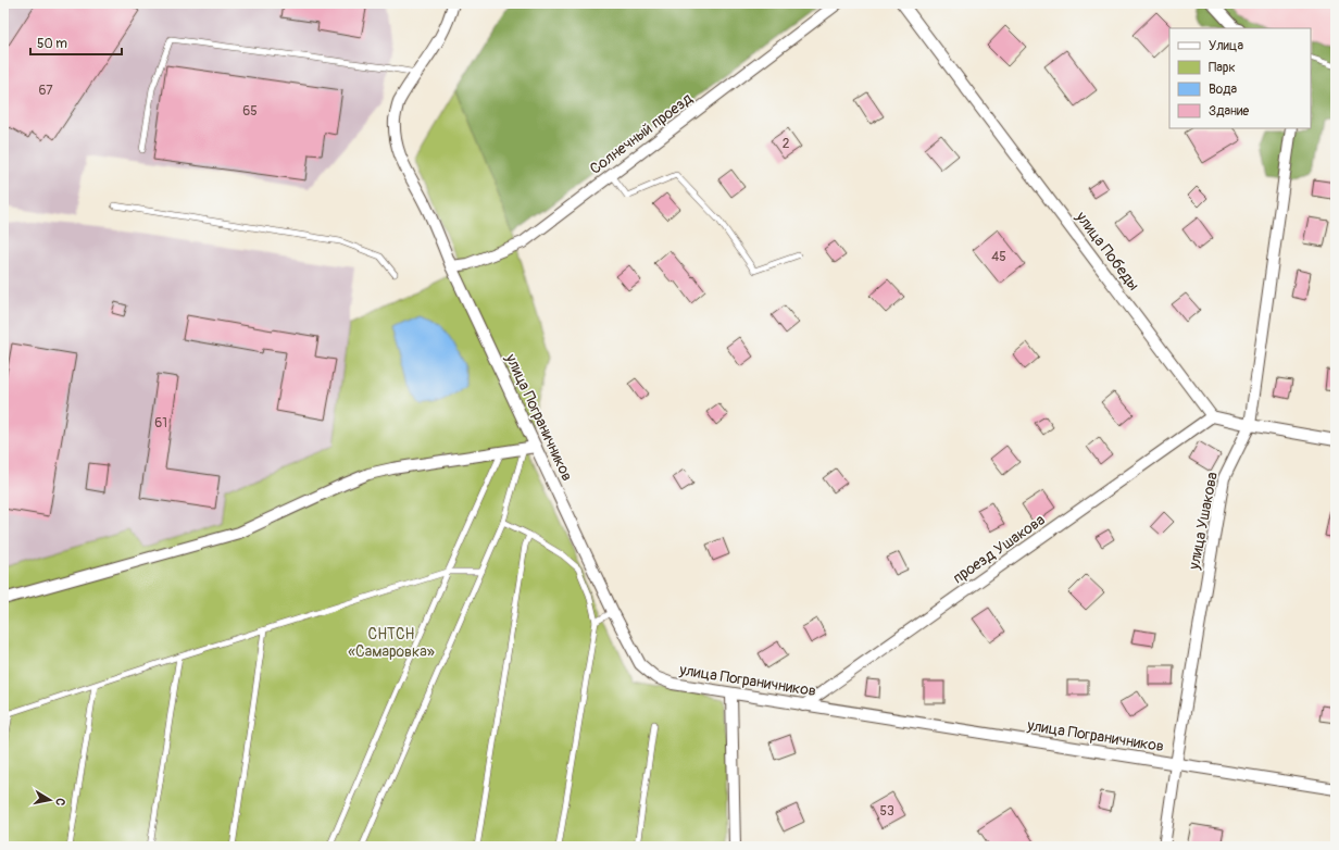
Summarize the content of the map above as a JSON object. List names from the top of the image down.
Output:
{
  "streets": {
    "street": [
      "Солнечный проезд",
      "улица Победы",
      "улица Пограничников",
      "улица Ушакова",
      "проезд Ушакова"
    ]
  },
  "crossings": [
    ["Солнечный проезд", "улица Пограничников"],
    ["улица Победы", "проезд Ушакова"],
    ["улица Пограничников", "улица Ушакова"],
    ["улица Пограничников", "проезд Ушакова"]
  ],
  "parks": ["СНТСН «Самаровка»"],
  "house_numbers": [
    "67",
    "65",
    "2",
    "45",
    "61",
    "53"
  ],
  "legend": [
    "Улица",
    "Парк",
    "Вода",
    "Здание"
  ],
  "scale_bar": "50 m",
  "north": "right"
}
